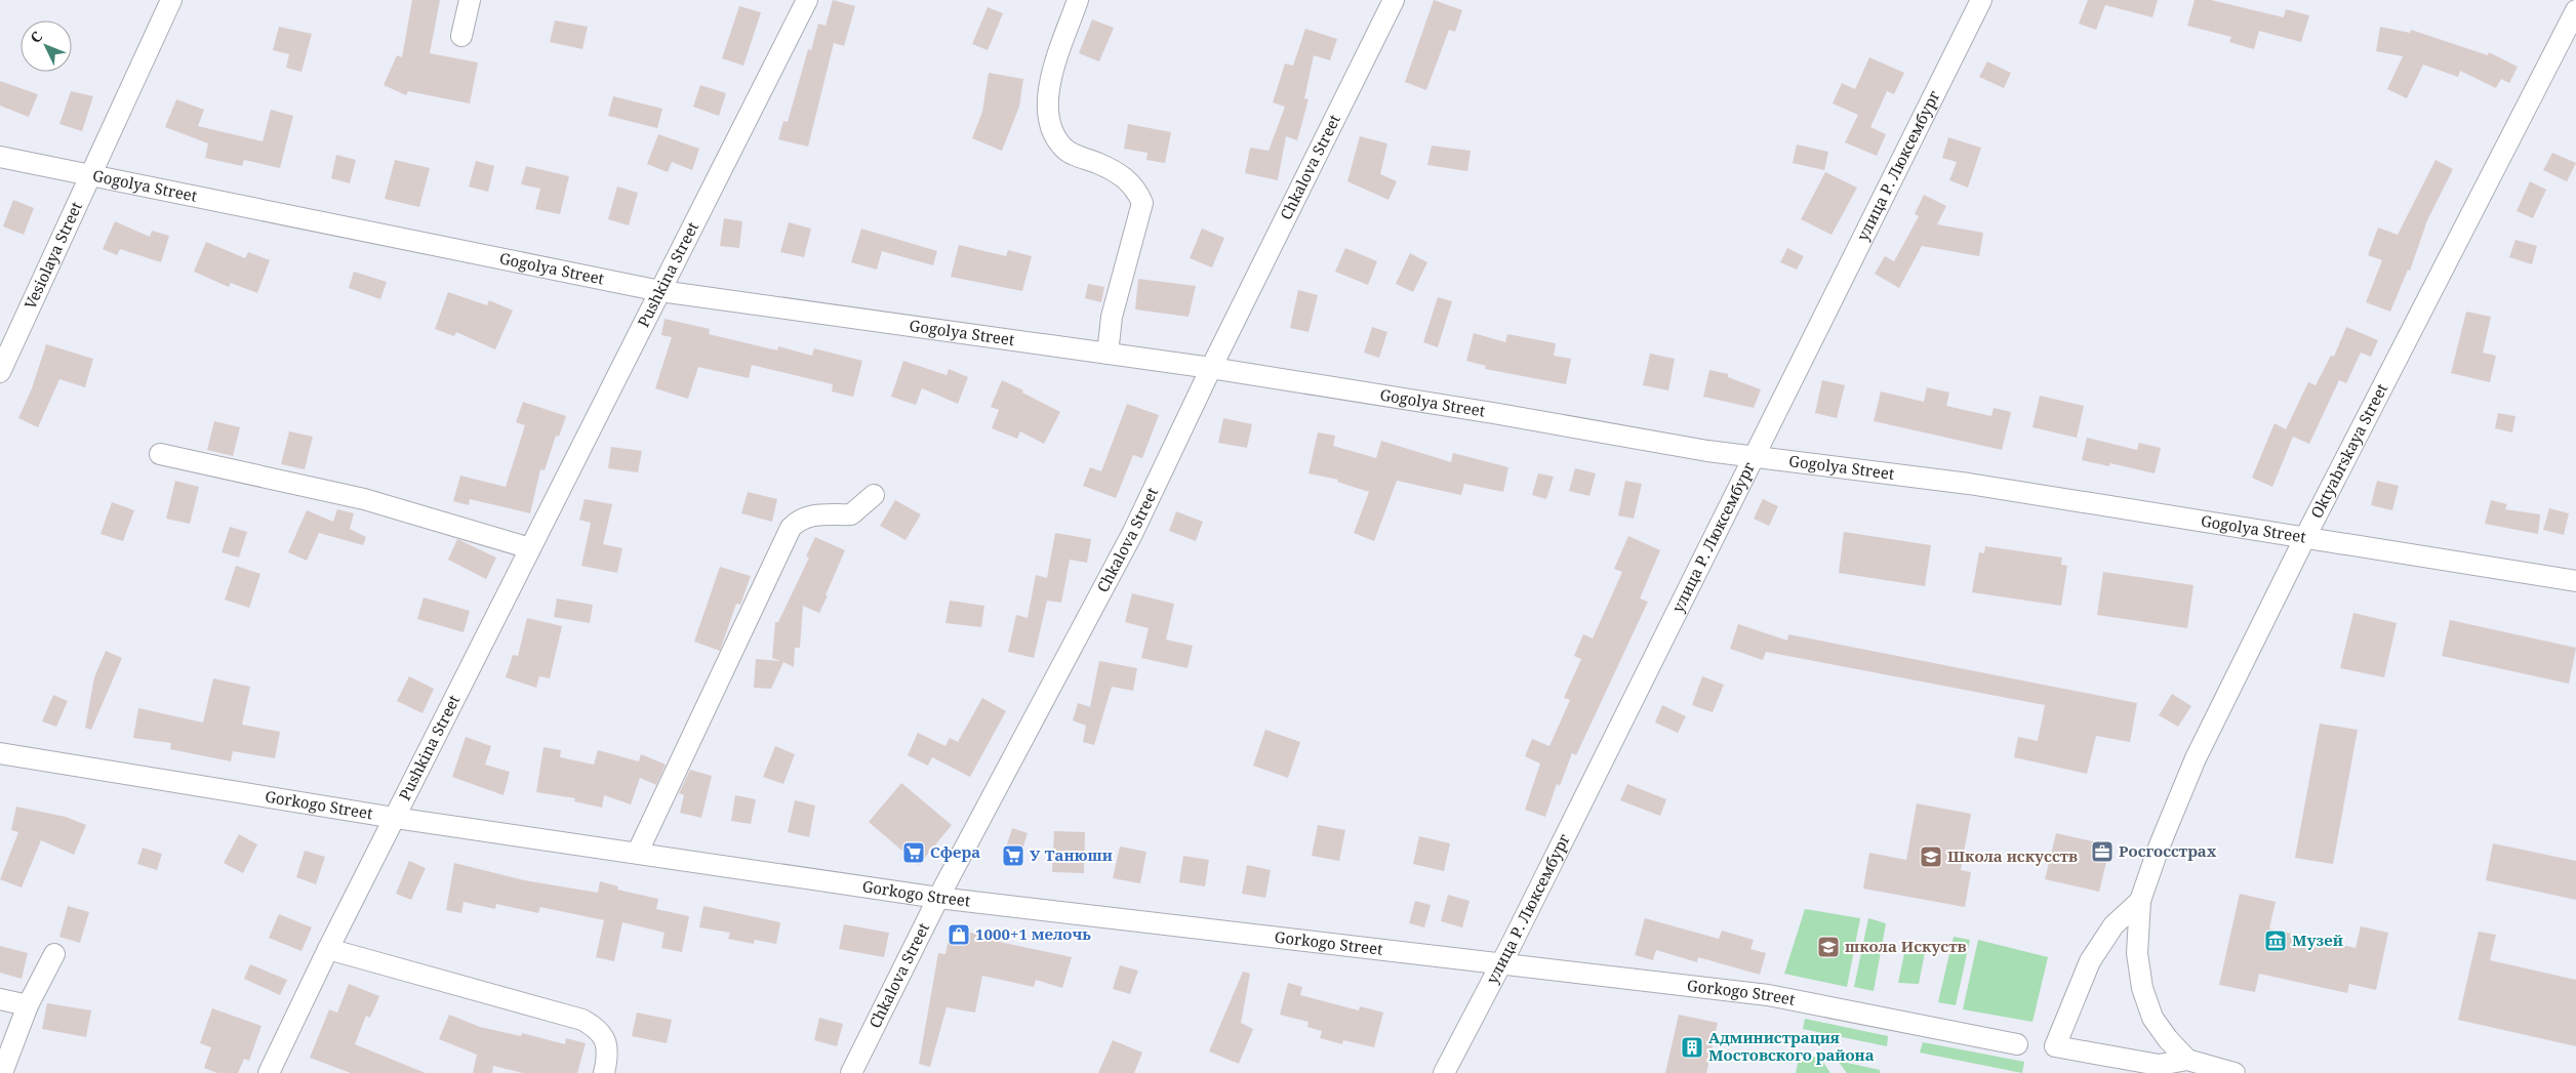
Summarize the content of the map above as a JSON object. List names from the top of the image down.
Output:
{
  "streets": {
    "street": [
      "Chkalova Street",
      "улица Р. Люксембург",
      "Gogolya Street",
      "Vesiolaya Street",
      "Pushkina Street",
      "Oktyabrskaya Street",
      "Gorkogo Street"
    ]
  },
  "crossings": [
    ["Chkalova Street", "Gogolya Street"],
    ["Chkalova Street", "Gorkogo Street"],
    ["улица Р. Люксембург", "Gogolya Street"],
    ["улица Р. Люксембург", "Gorkogo Street"],
    ["Gogolya Street", "Vesiolaya Street"],
    ["Gogolya Street", "Pushkina Street"],
    ["Gogolya Street", "Oktyabrskaya Street"],
    ["Pushkina Street", "Gorkogo Street"]
  ],
  "places": {
    "office": ["Росгосстрах"],
    "supermarket": ["Сфера", "У Танюши"],
    "school or university": ["Школа искусств", "школа Искуств"],
    "shop": ["1000+1 мелочь"],
    "museum": ["Музей"],
    "building": ["Администрация Мостовского района"]
  },
  "north": "top left"
}
